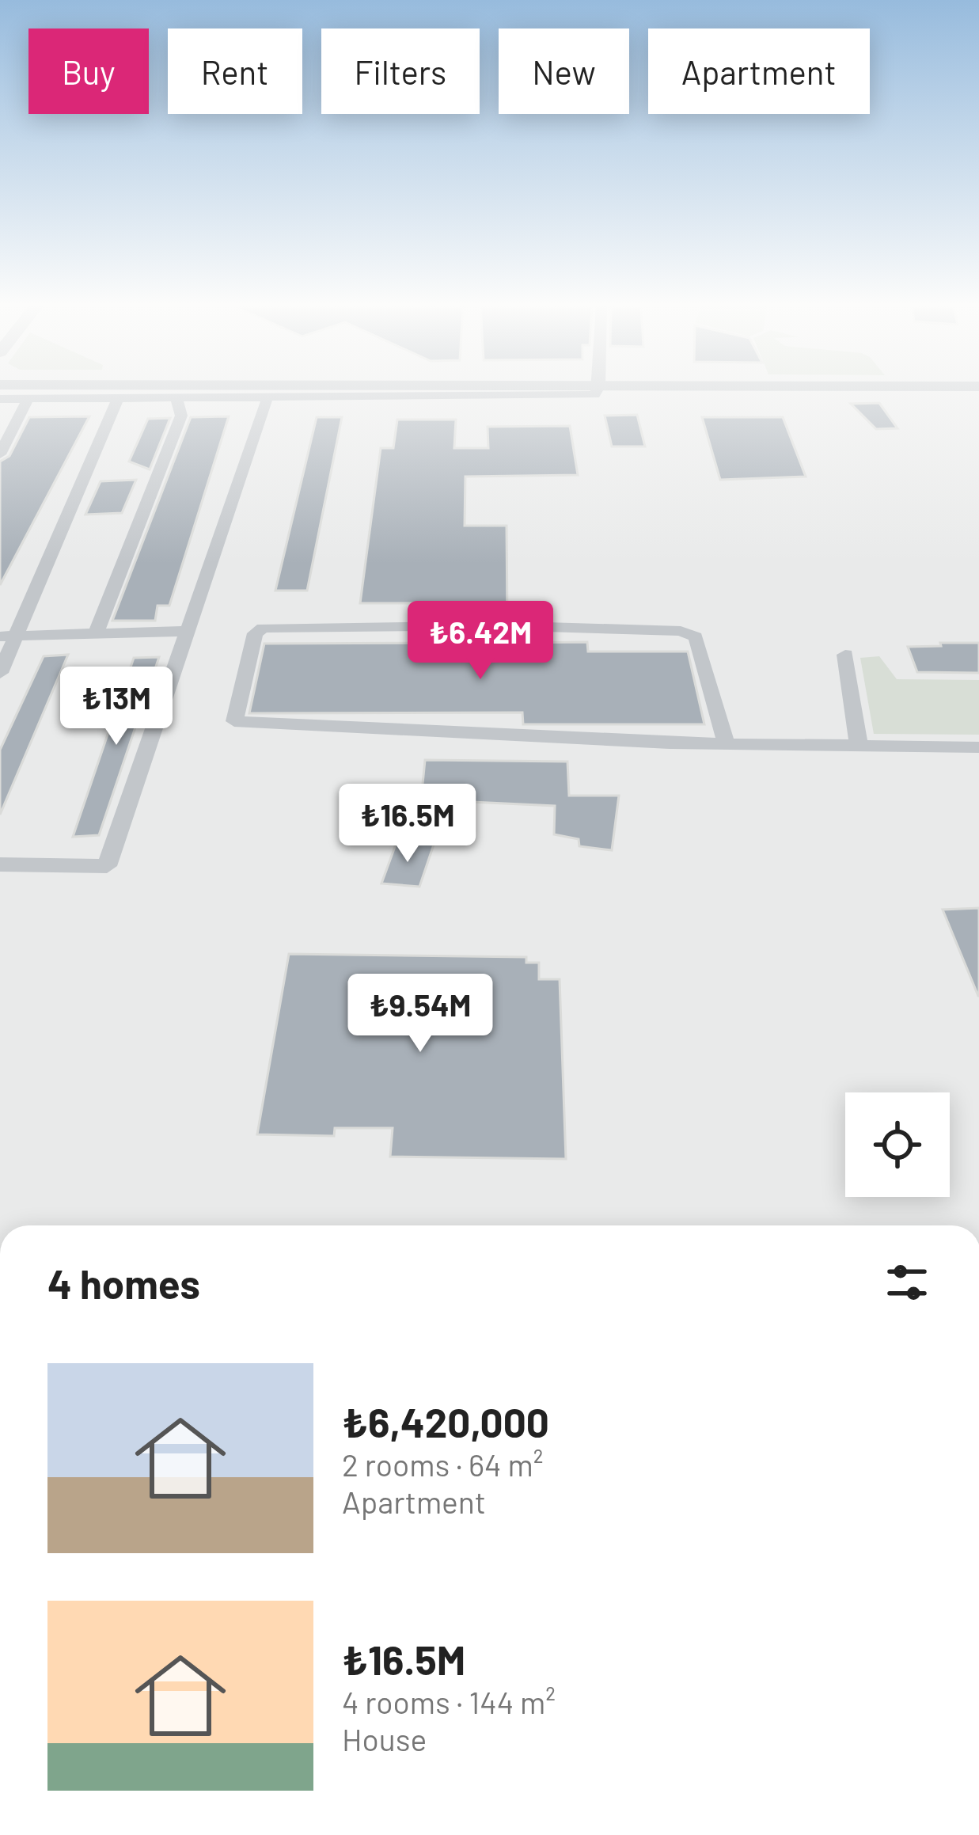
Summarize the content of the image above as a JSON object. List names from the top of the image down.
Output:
{
  "page": {
    "chip": [
      "Buy",
      "Rent",
      "Filters",
      "New",
      "Apartment"
    ],
    "price": [
      "₺6.42M",
      "₺13M",
      "₺16.5M",
      "₺9.54M"
    ],
    "heading": "4 homes",
    "list": [
      {
        "name": "₺6,420,000",
        "note": "2 rooms · 64 m² · Apartment"
      },
      {
        "name": "₺16.5M",
        "note": "4 rooms · 144 m² · House"
      }
    ]
  }
}
